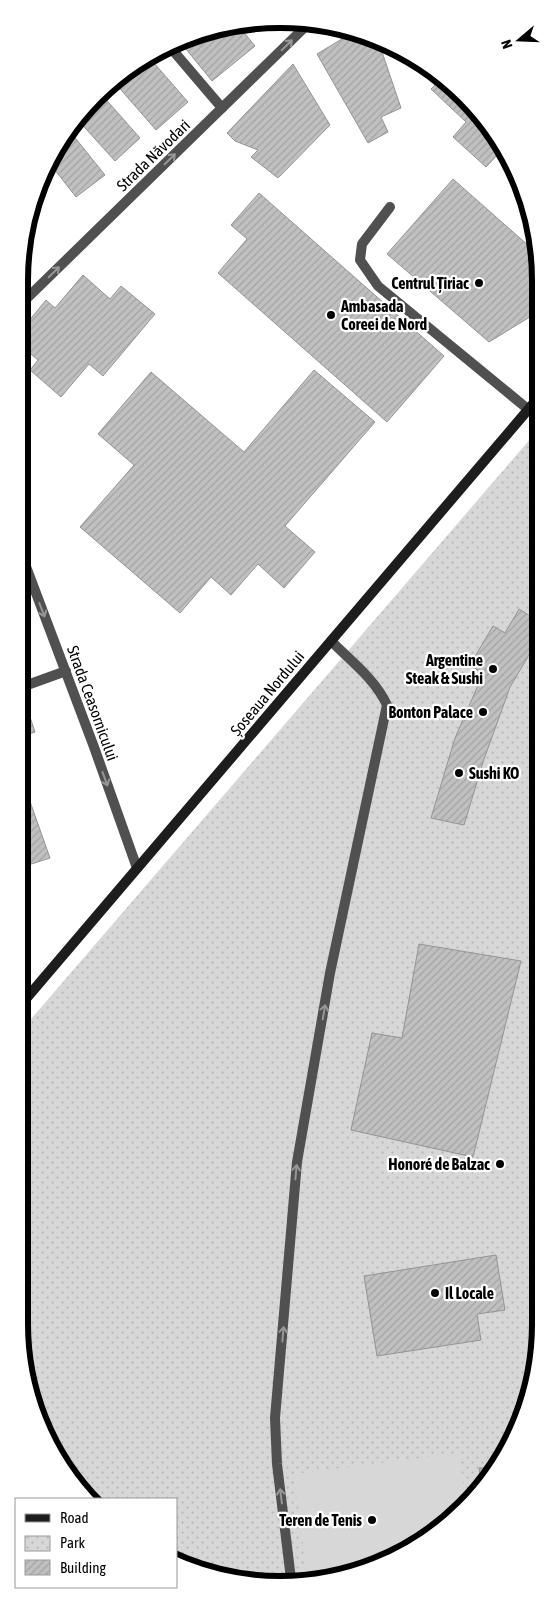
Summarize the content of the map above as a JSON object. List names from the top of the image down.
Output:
{
  "streets": {
    "main road": ["Șoseaua Nordului"],
    "street": ["Strada Năvodari", "Strada Ceasornicului"]
  },
  "crossings": [
    ["Șoseaua Nordului", "Strada Ceasornicului"]
  ],
  "one_way": ["Strada Năvodari", "Strada Ceasornicului"],
  "places": [
    "Centrul Țiriac",
    "Ambasada Coreei de Nord",
    "Argentine Steak & Sushi",
    "Bonton Palace",
    "Sushi KO",
    "Honoré de Balzac",
    "Il Locale",
    "Teren de Tenis"
  ],
  "legend": ["Road", "Park", "Building"],
  "north": "left"
}
